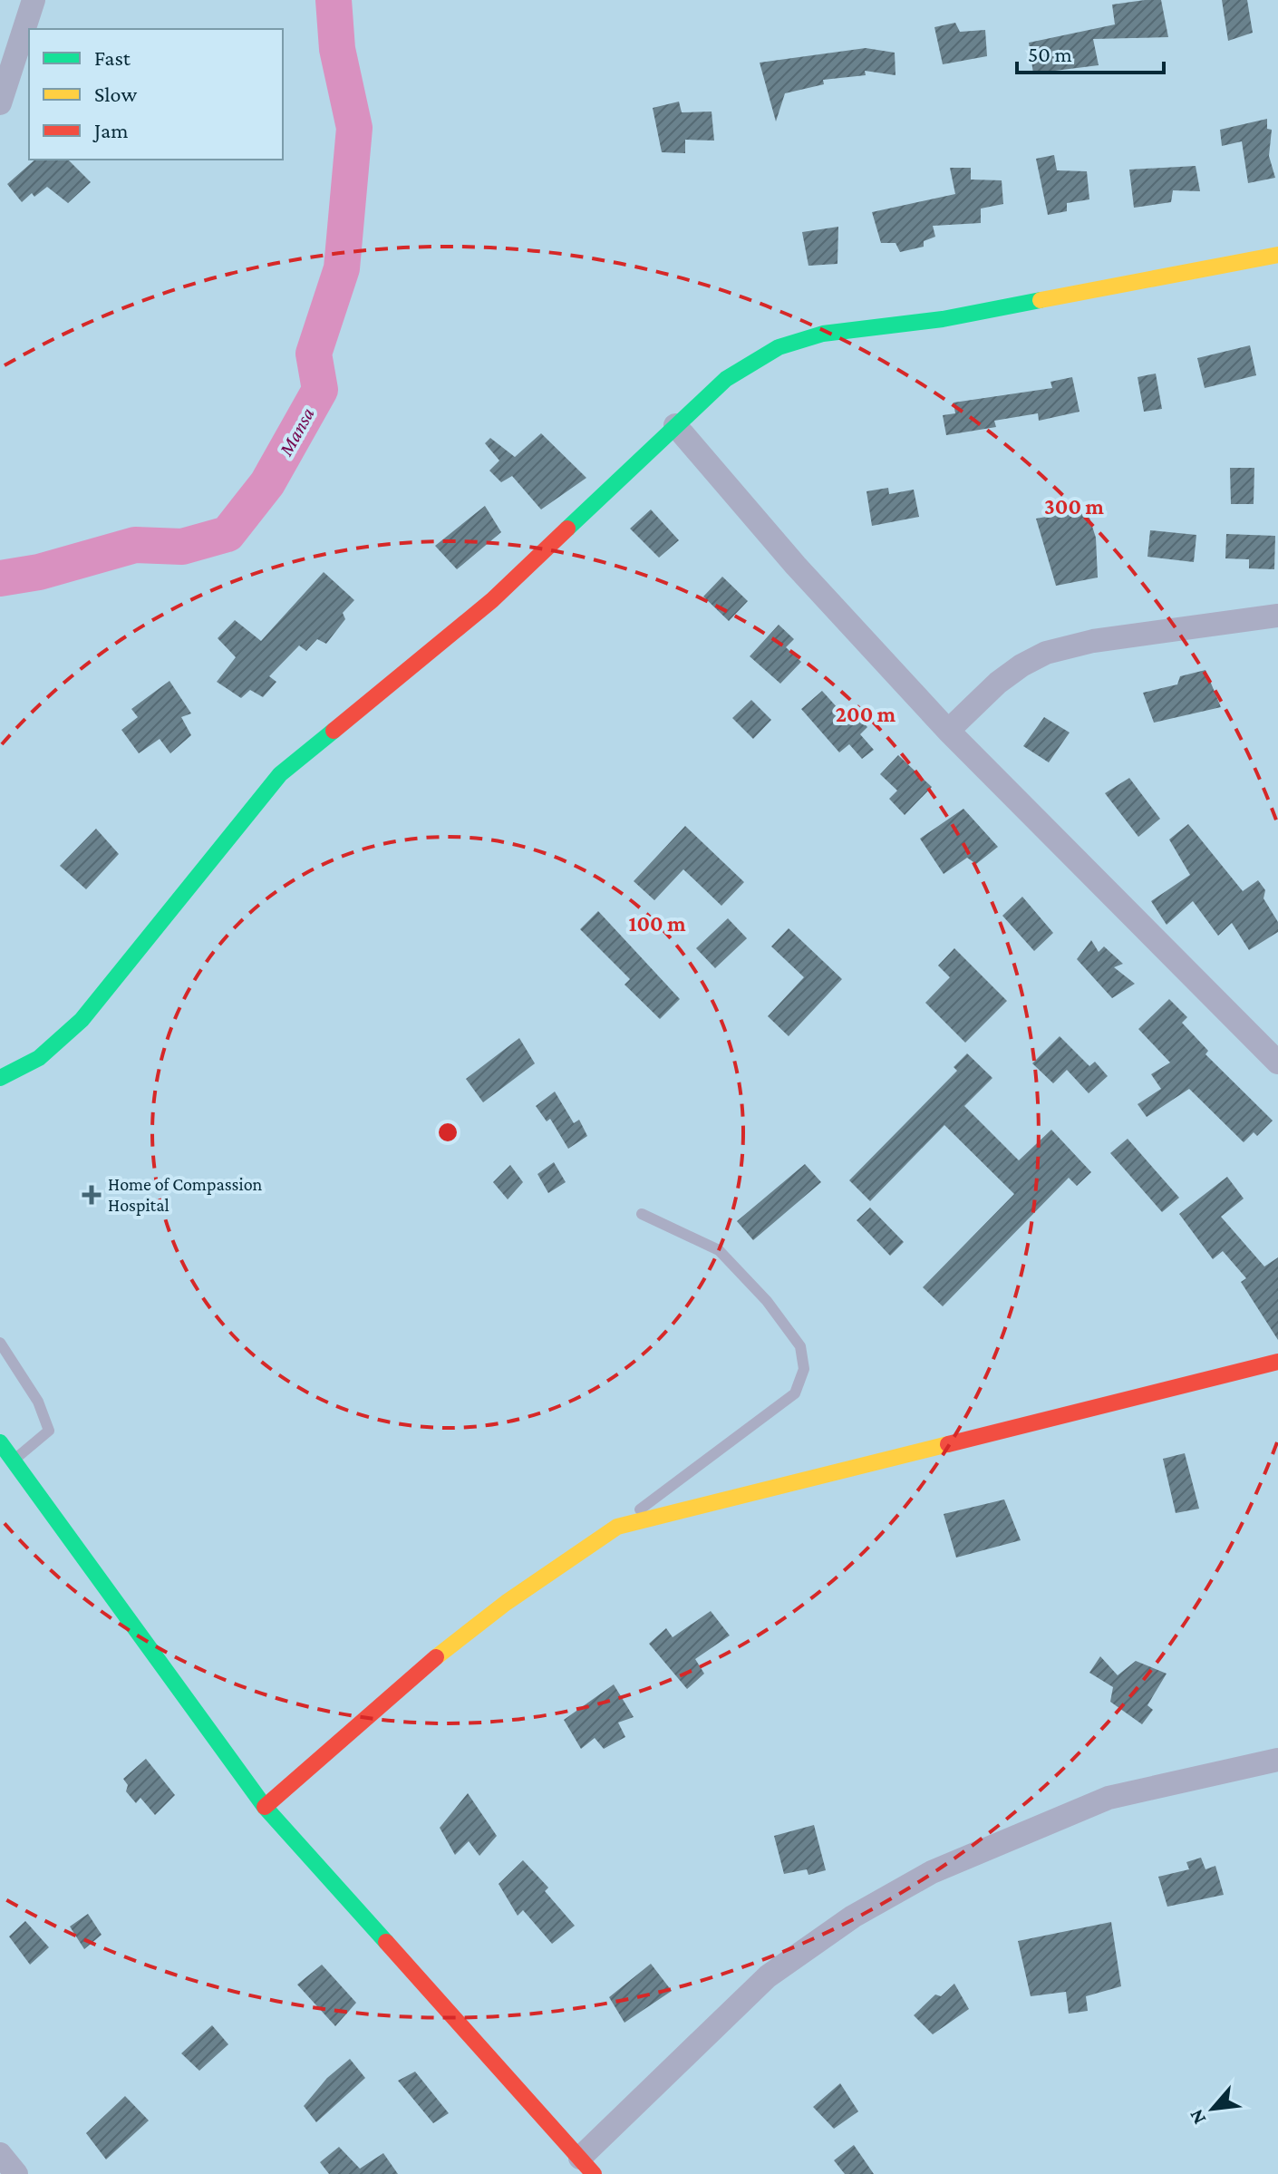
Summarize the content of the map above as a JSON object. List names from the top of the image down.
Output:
{
  "water": ["Mansa"],
  "places": {
    "health": ["Home of Compassion Hospital"]
  },
  "legend": ["Fast", "Slow", "Jam"],
  "scale_bar": "50 m",
  "north": "bottom left",
  "rings": ["300 m", "200 m", "100 m"]
}
